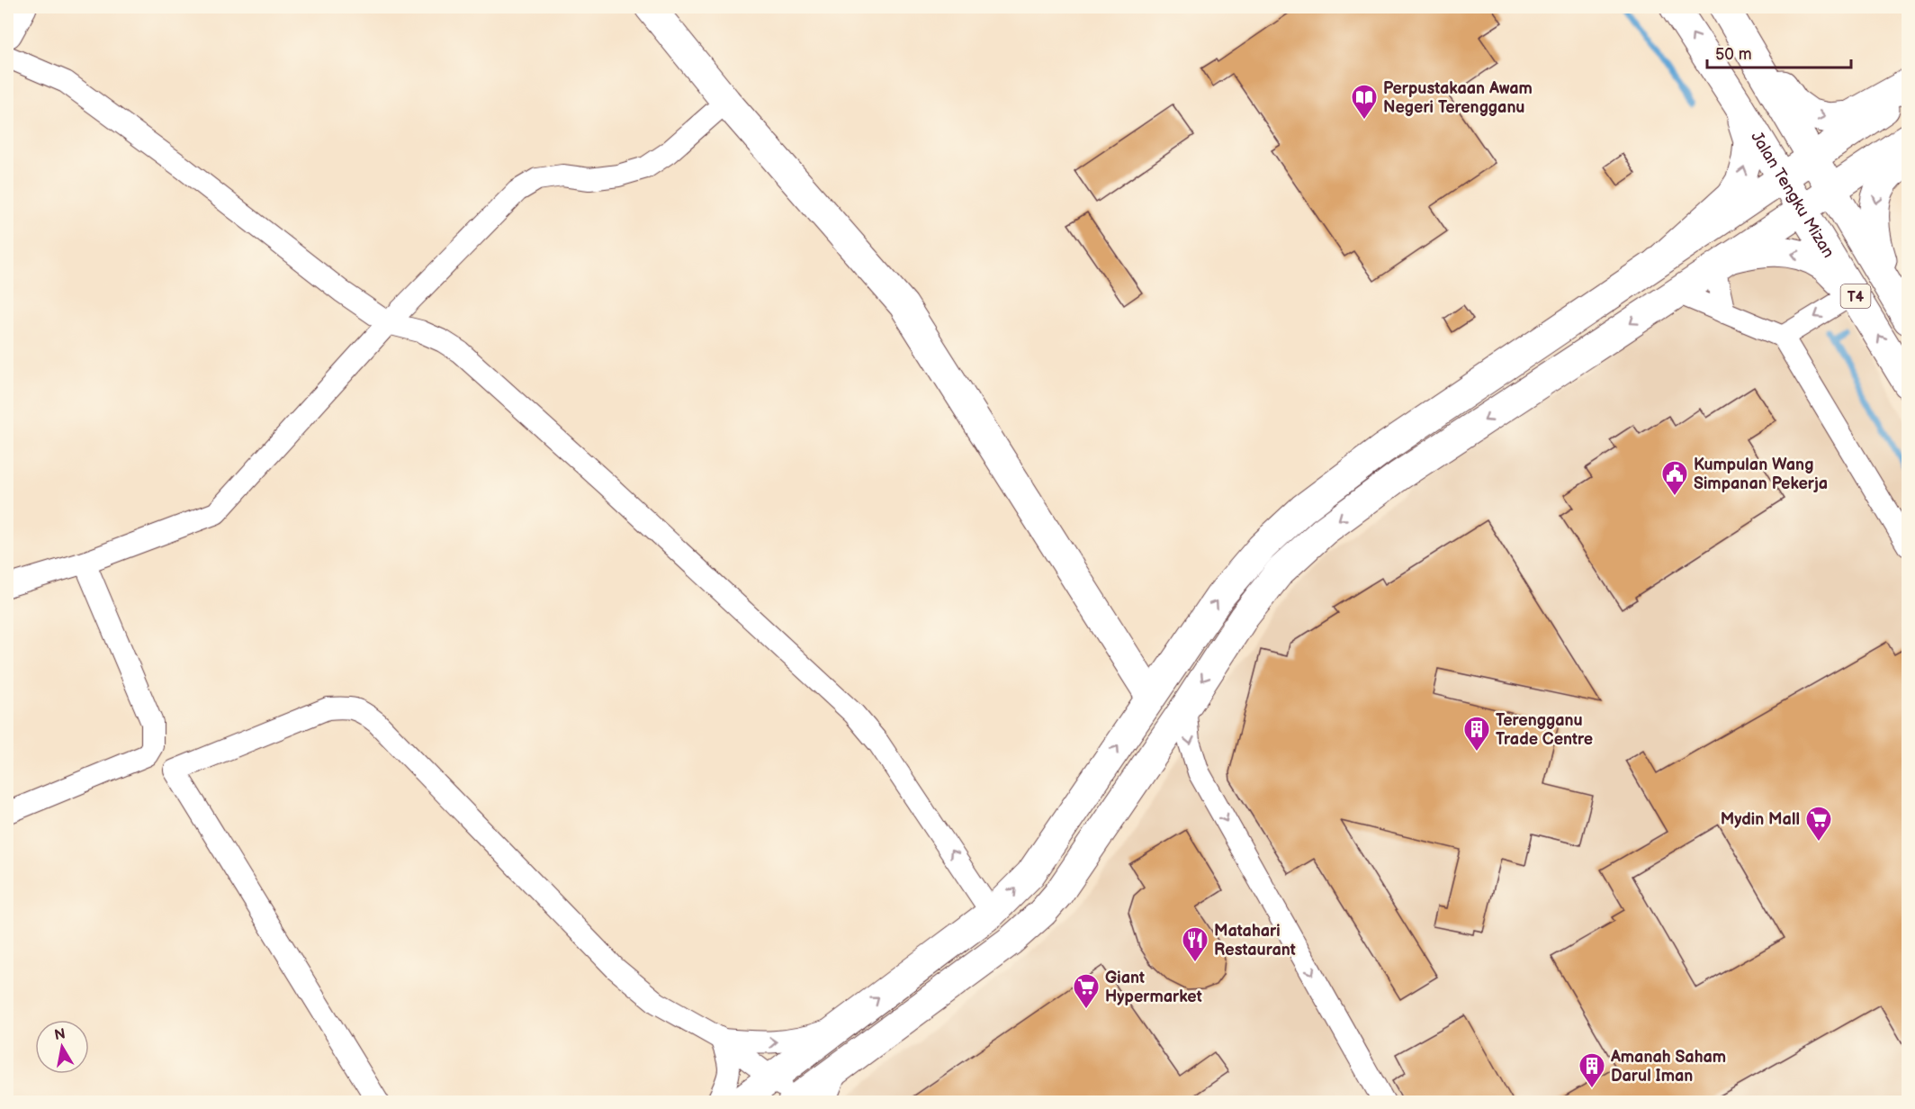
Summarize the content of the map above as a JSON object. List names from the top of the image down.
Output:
{
  "streets": {
    "main road": ["Jalan Tengku Mizan", "T4"]
  },
  "places": {
    "library": ["Perpustakaan Awam Negeri Terengganu"],
    "public building": ["Kumpulan Wang Simpanan Pekerja"],
    "building": ["Terengganu Trade Centre", "Amanah Saham Darul Iman"],
    "supermarket": ["Mydin Mall", "Giant Hypermarket"],
    "restaurant": ["Matahari Restaurant"]
  },
  "scale_bar": "50 m",
  "north": "top"
}
